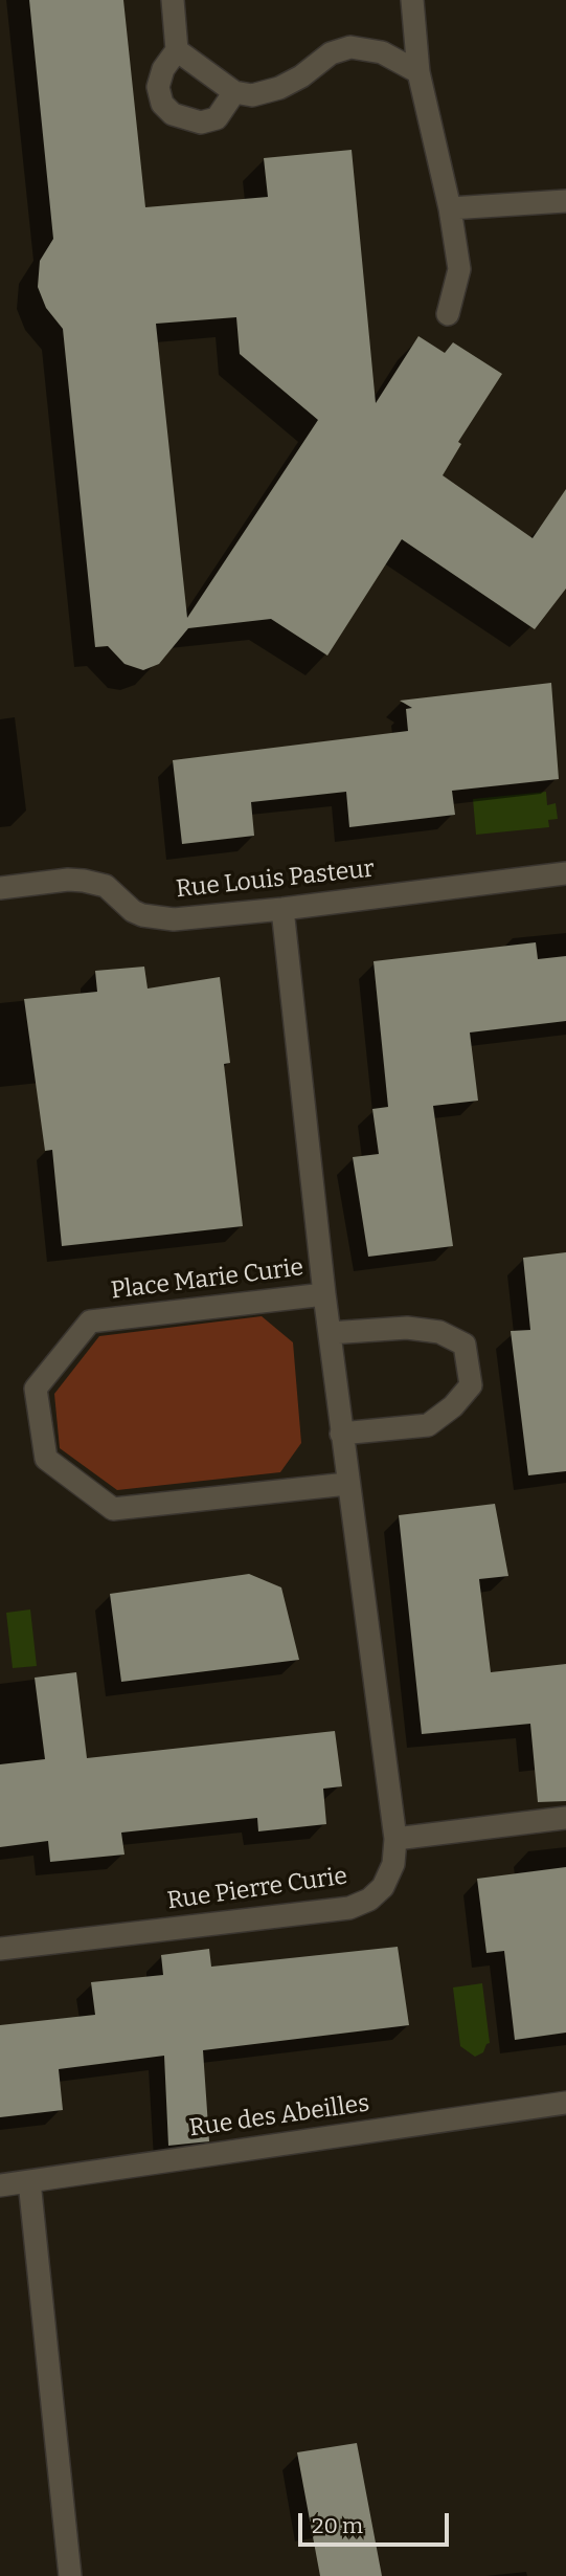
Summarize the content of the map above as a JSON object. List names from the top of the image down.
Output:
{
  "streets": {
    "street": [
      "Rue Louis Pasteur",
      "Place Marie Curie",
      "Rue Pierre Curie",
      "Rue des Abeilles"
    ]
  },
  "crossings": [
    ["Rue Louis Pasteur", "Rue Pierre Curie"],
    ["Place Marie Curie", "Rue Pierre Curie"]
  ],
  "scale_bar": "20 m"
}
